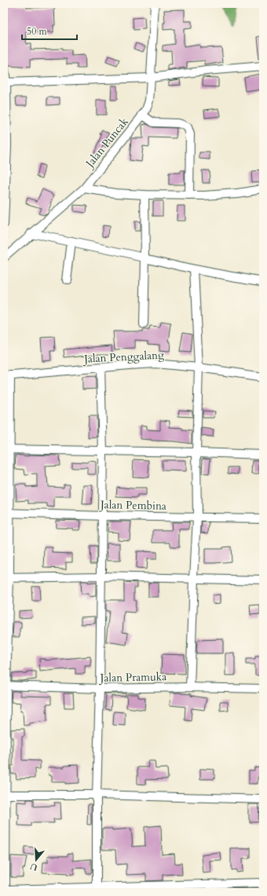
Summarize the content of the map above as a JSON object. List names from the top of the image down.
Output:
{
  "streets": {
    "street": [
      "Jalan Puncak",
      "Jalan Penggalang",
      "Jalan Pembina",
      "Jalan Pramuka"
    ]
  },
  "scale_bar": "50 m",
  "north": "bottom"
}
